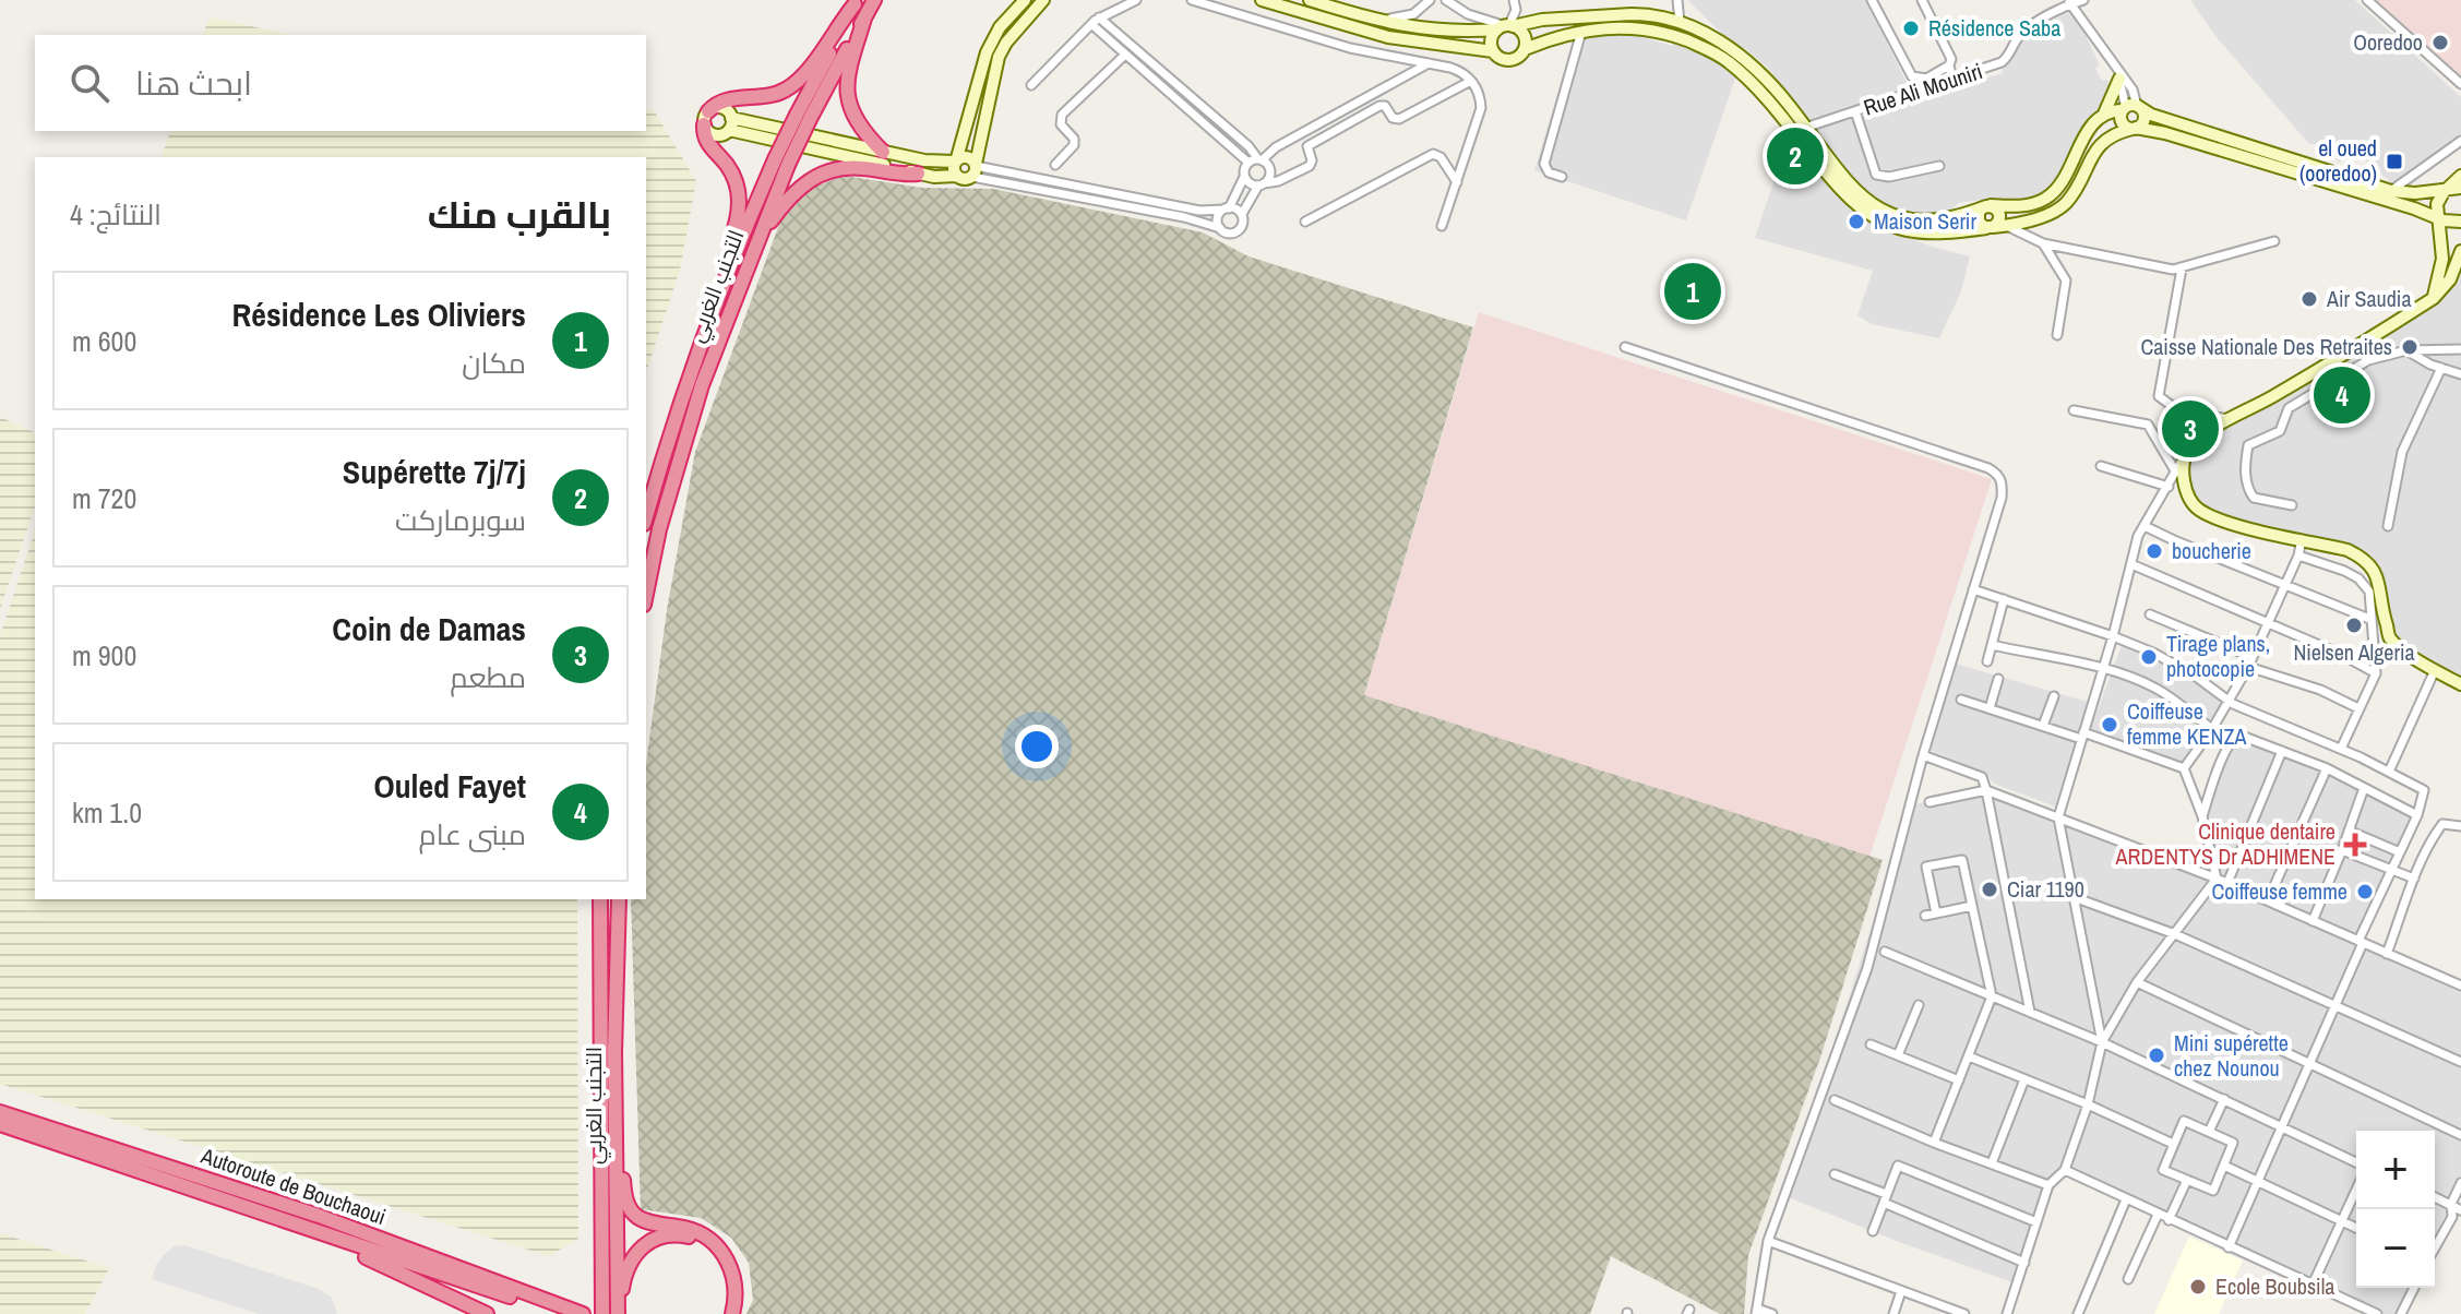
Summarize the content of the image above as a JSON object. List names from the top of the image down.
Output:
{
  "streets": {
    "highway": ["التجنب الغربي", "Autoroute de Bouchaoui"],
    "street": ["Rue Ali Mouniri"]
  },
  "places": {
    "other": [
      "Résidence Saba",
      "Ooredoo",
      "Maison Serir",
      "Air Saudia",
      "Caisse Nationale Des Retraites",
      "boucherie",
      "Nielsen Algeria",
      "Tirage plans, photocopie",
      "Coiffeuse femme KENZA",
      "Ciar 1190",
      "Coiffeuse femme",
      "Mini supérette chez Nounou",
      "Ecole Boubsila"
    ],
    "transit": ["el oued (ooredoo)"],
    "health": ["Clinique dentaire ARDENTYS Dr ADHIMENE"]
  },
  "page": {
    "search": "ابحث هنا",
    "pins": [
      "2",
      "1",
      "4",
      "3"
    ],
    "heading": ["بالقرب منك", "النتائج: 4"],
    "list": [
      {
        "mark": "1",
        "name": "Résidence Les Oliviers",
        "note": "مكان",
        "value": "600 m"
      },
      {
        "mark": "2",
        "name": "Supérette 7j/7j",
        "note": "سوبرماركت",
        "value": "720 m"
      },
      {
        "mark": "3",
        "name": "Coin de Damas",
        "note": "مطعم",
        "value": "900 m"
      },
      {
        "mark": "4",
        "name": "Ouled Fayet",
        "note": "مبنى عام",
        "value": "1.0 km"
      }
    ],
    "map_buttons": ["+", "−"]
  }
}
